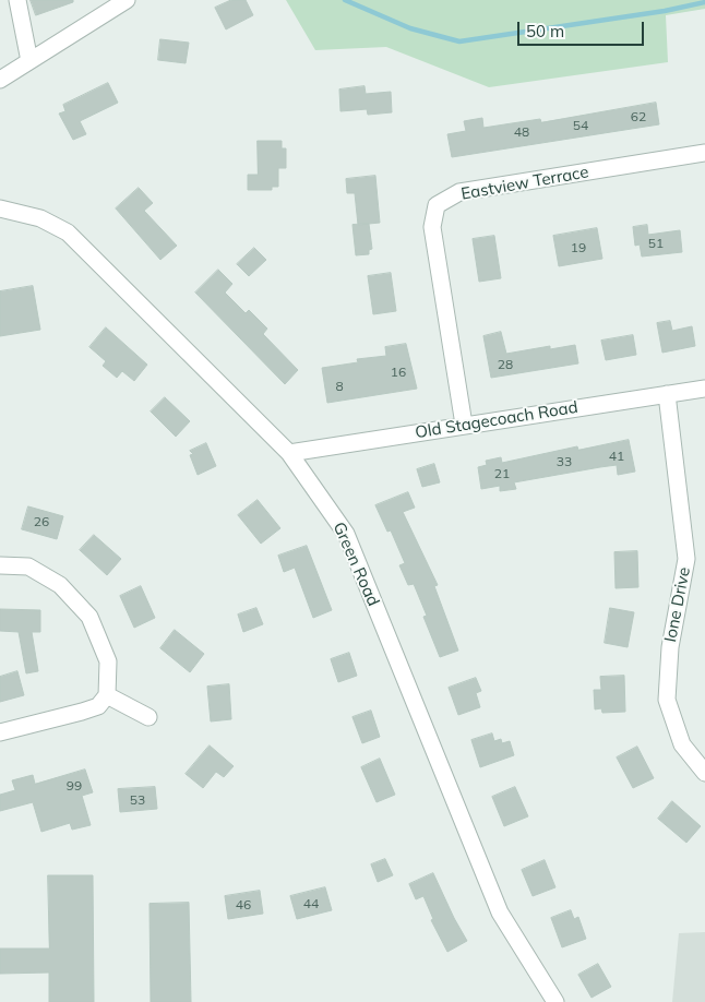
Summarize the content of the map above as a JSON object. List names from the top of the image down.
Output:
{
  "streets": {
    "street": [
      "Eastview Terrace",
      "Old Stagecoach Road",
      "Green Road",
      "Ione Drive"
    ]
  },
  "crossings": [
    ["Eastview Terrace", "Old Stagecoach Road"],
    ["Old Stagecoach Road", "Green Road"],
    ["Old Stagecoach Road", "Ione Drive"]
  ],
  "house_numbers": [
    "62",
    "54",
    "48",
    "51",
    "19",
    "28",
    "16",
    "8",
    "41",
    "33",
    "21",
    "26",
    "99",
    "53",
    "44",
    "46"
  ],
  "scale_bar": "50 m"
}
